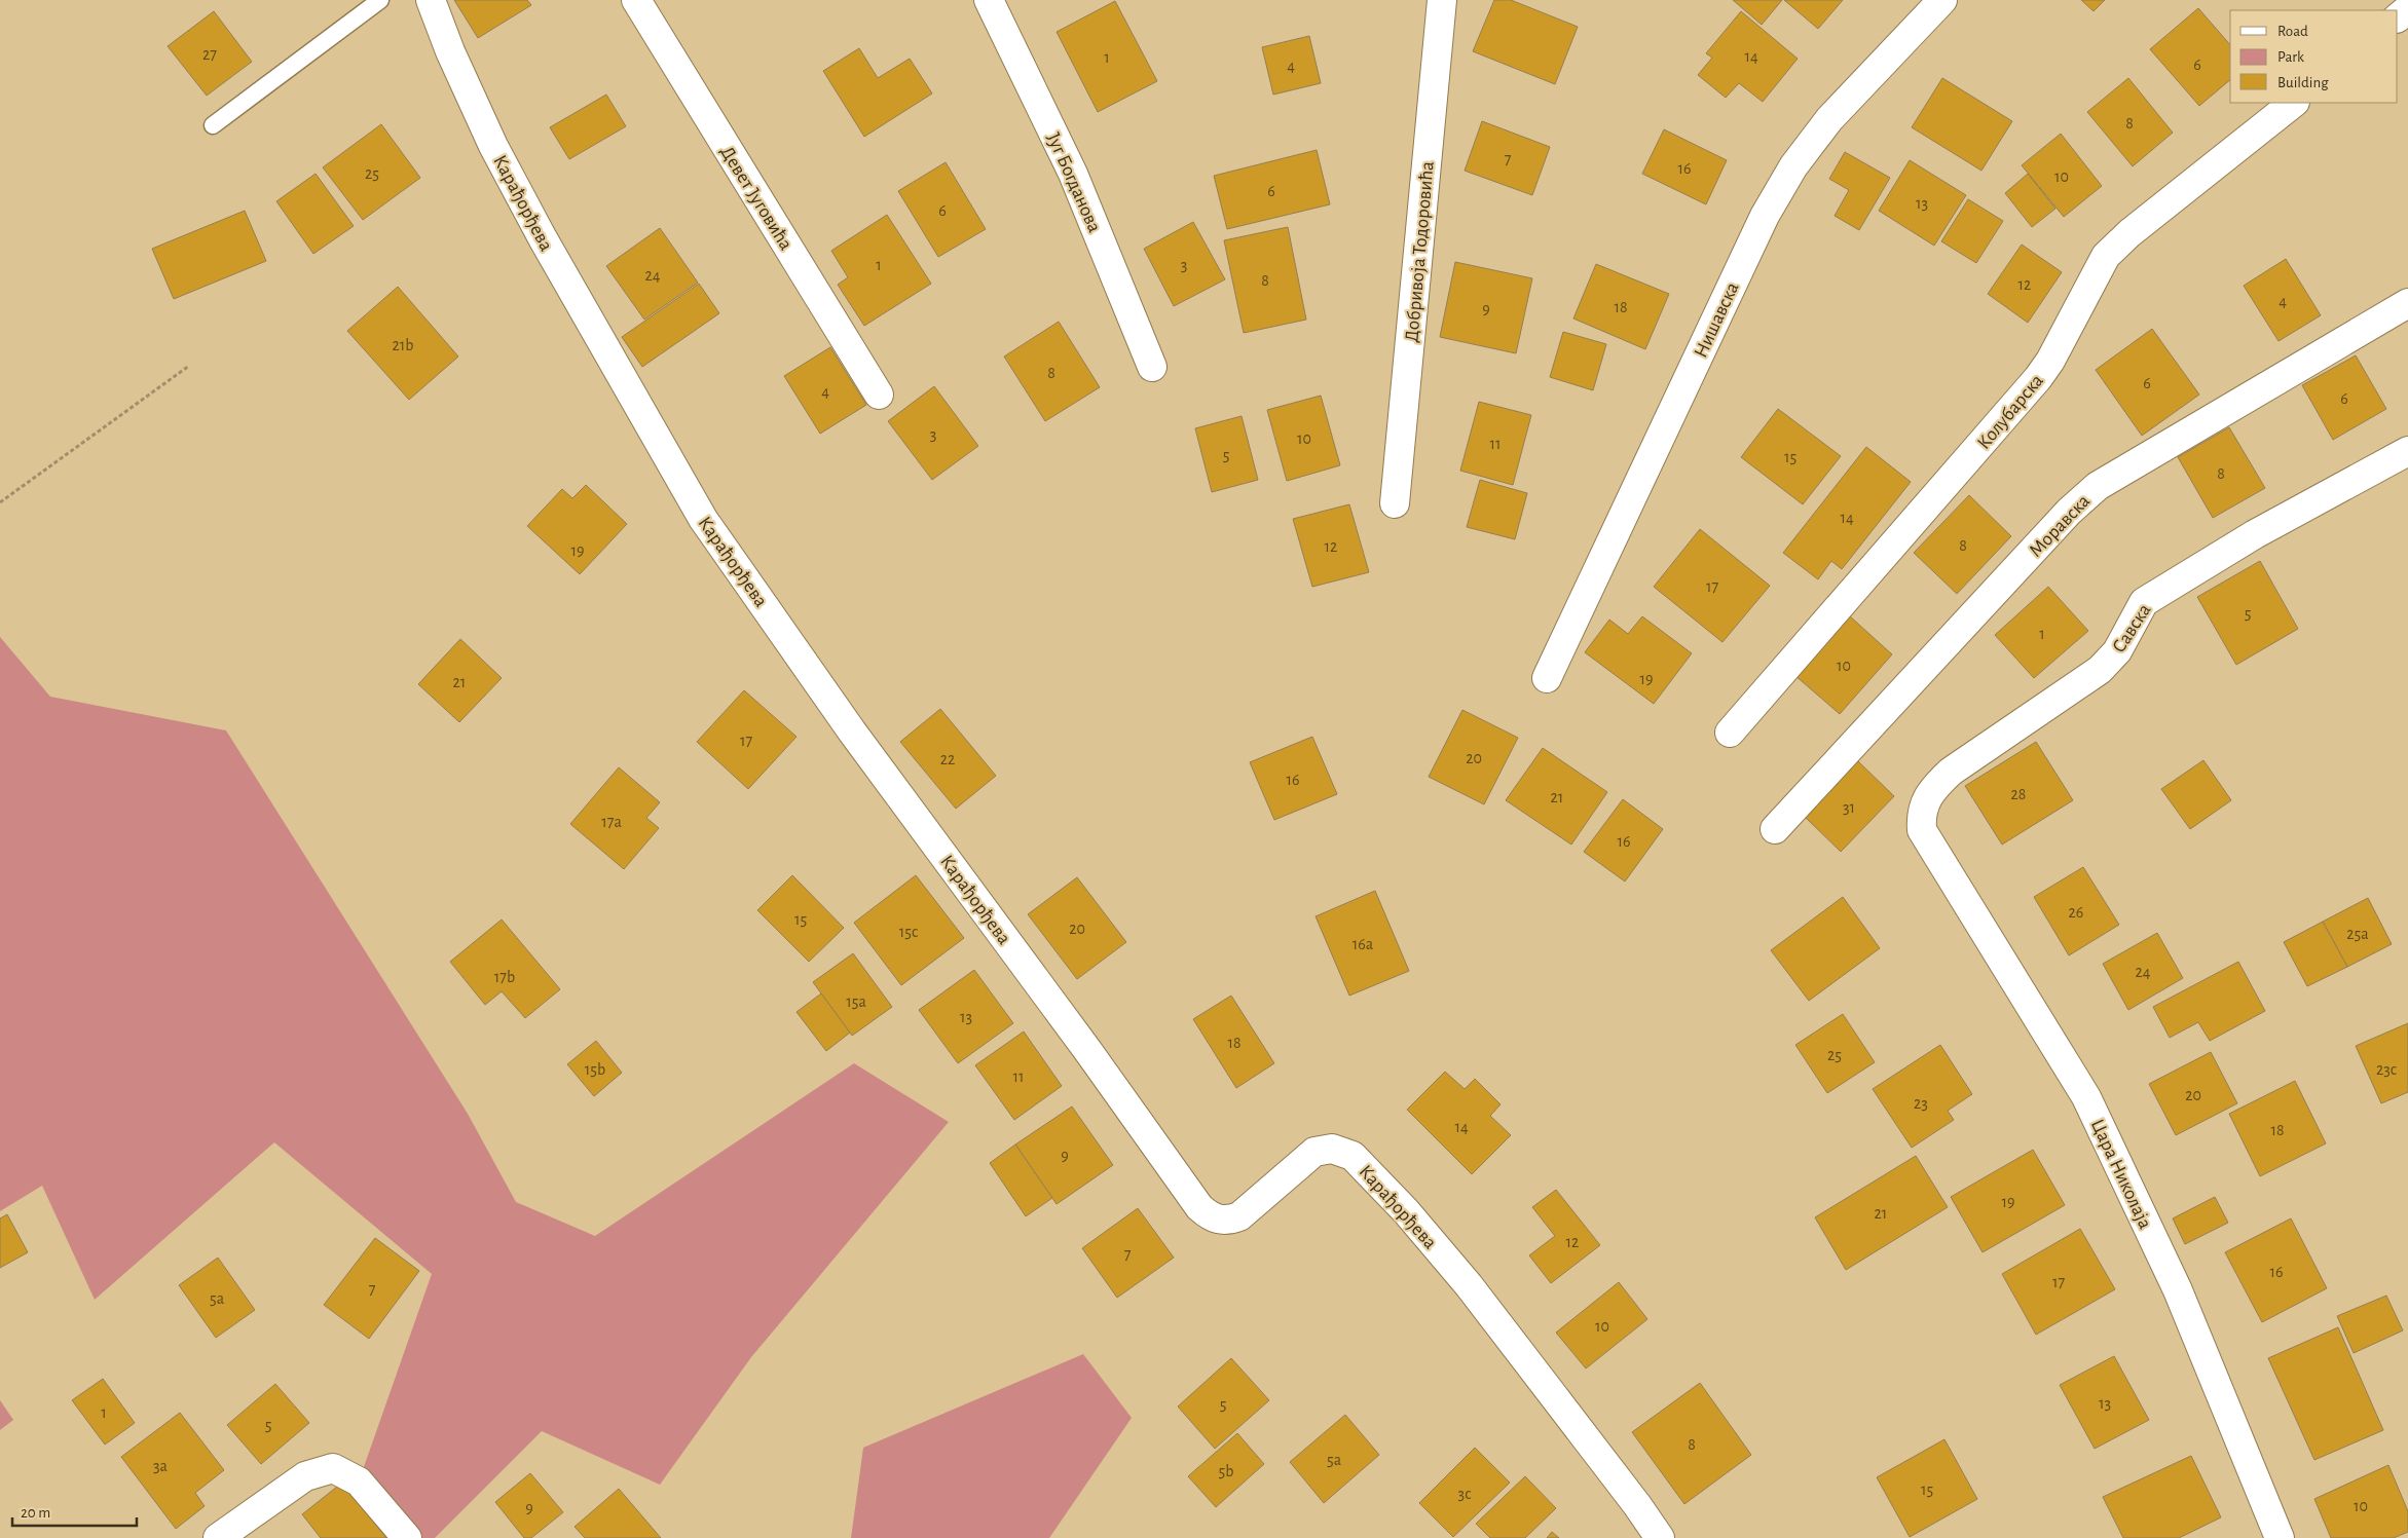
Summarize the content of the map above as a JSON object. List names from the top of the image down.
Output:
{
  "streets": {
    "street": [
      "Југ Богданова",
      "Девет Југовића",
      "Карађорђева",
      "Добривоја Тодоровића",
      "Нишавска",
      "Колубарска",
      "Моравска",
      "Савска",
      "Цара Николаја"
    ]
  },
  "crossings": [
    ["Савска", "Цара Николаја"]
  ],
  "house_numbers": [
    "27",
    "14",
    "1",
    "6",
    "4",
    "8",
    "7",
    "16",
    "25",
    "10",
    "6",
    "13",
    "6",
    "1",
    "3",
    "24",
    "8",
    "12",
    "4",
    "18",
    "9",
    "21b",
    "8",
    "6",
    "4",
    "6",
    "3",
    "10",
    "11",
    "5",
    "15",
    "8",
    "14",
    "8",
    "12",
    "19",
    "17",
    "5",
    "1",
    "10",
    "19",
    "21",
    "17",
    "20",
    "22",
    "16",
    "28",
    "21",
    "31",
    "17a",
    "16",
    "26",
    "15",
    "20",
    "15c",
    "25a",
    "16a",
    "24",
    "17b",
    "15a",
    "13",
    "18",
    "25",
    "15b",
    "23c",
    "11",
    "20",
    "23",
    "14",
    "18",
    "9",
    "19",
    "21",
    "12",
    "7",
    "16",
    "17",
    "7",
    "5a",
    "10",
    "13",
    "5",
    "1",
    "5",
    "8",
    "5a",
    "3a",
    "5b",
    "15",
    "3c",
    "10",
    "9"
  ],
  "legend": ["Road", "Park", "Building"],
  "scale_bar": "20 m"
}
